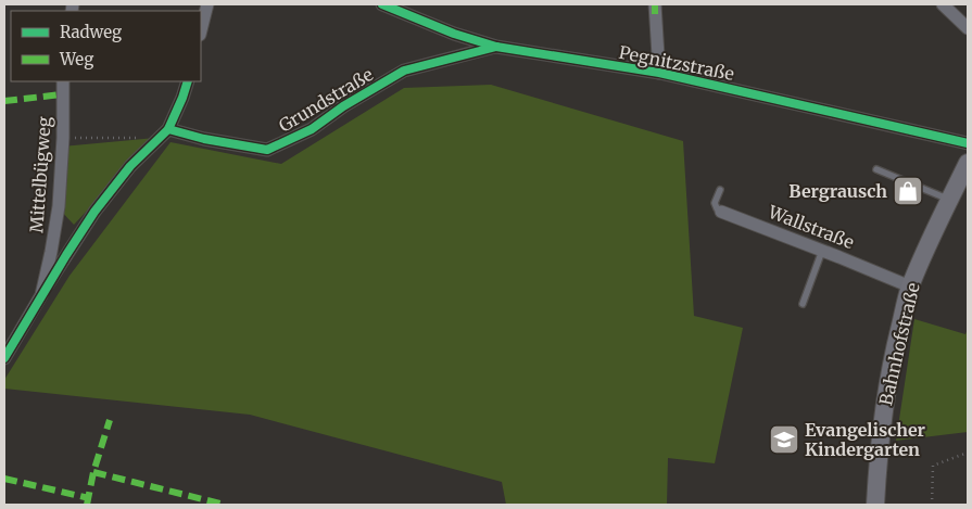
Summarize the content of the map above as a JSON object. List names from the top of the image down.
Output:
{
  "streets": {
    "main road": ["Bahnhofstraße"],
    "street": [
      "Pegnitzstraße",
      "Grundstraße",
      "Mittelbügweg",
      "Wallstraße"
    ]
  },
  "crossings": [
    ["Pegnitzstraße", "Grundstraße"],
    ["Wallstraße", "Bahnhofstraße"]
  ],
  "places": {
    "shop": ["Bergrausch"],
    "school or university": ["Evangelischer Kindergarten"]
  },
  "legend": ["Radweg", "Weg"]
}
